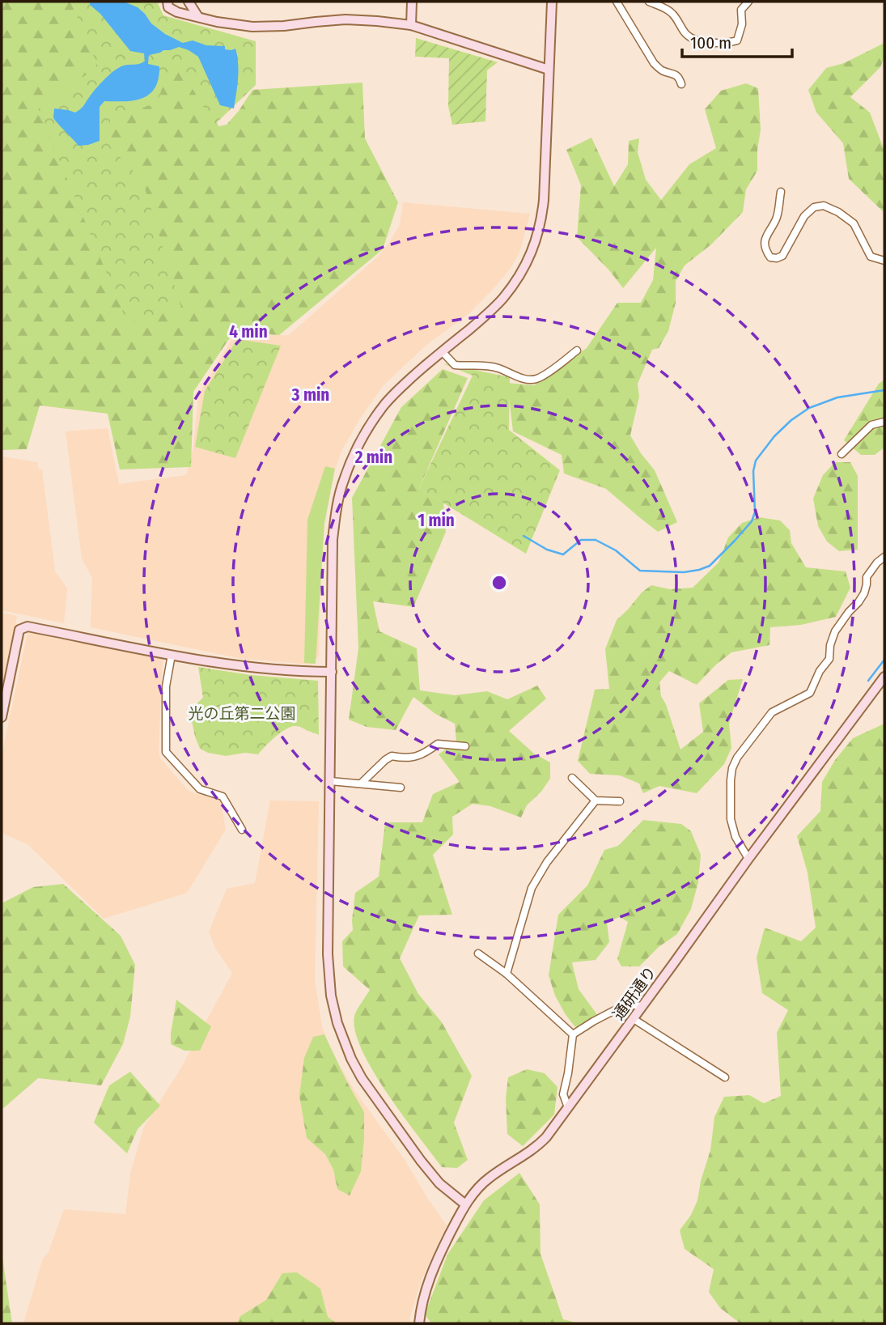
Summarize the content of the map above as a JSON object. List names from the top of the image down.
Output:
{
  "streets": {
    "street": ["通研通り"]
  },
  "parks": ["光の丘第二公園"],
  "scale_bar": "100 m",
  "rings": [
    "4 min",
    "3 min",
    "2 min",
    "1 min"
  ]
}
